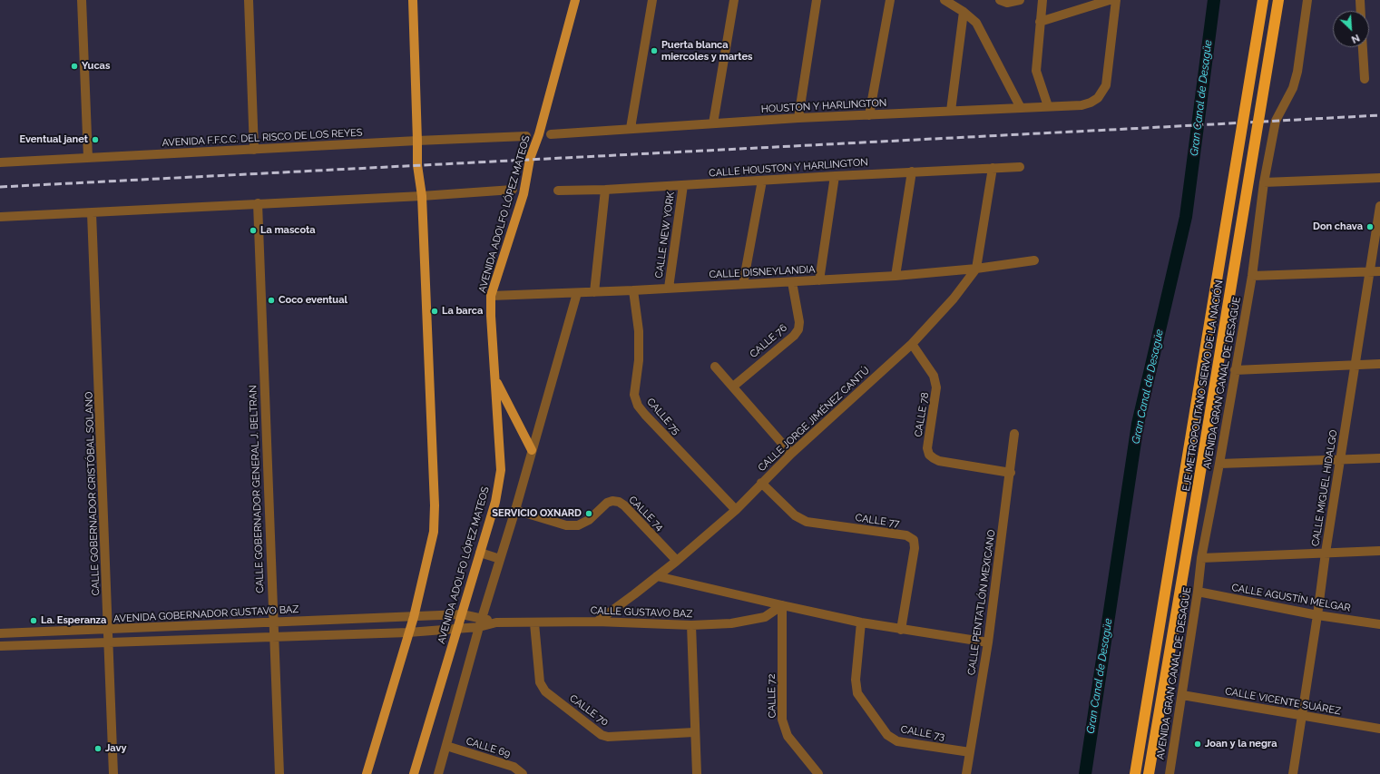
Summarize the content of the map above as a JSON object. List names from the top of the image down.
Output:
{
  "streets": {
    "highway": ["EJE METROPOLITANO SIERVO DE LA NACIÓN"],
    "main road": ["AVENIDA ADOLFO LÓPEZ MATEOS"],
    "street": [
      "HOUSTON Y HARLINGTON",
      "AVENIDA F.F.C.C. DEL RISCO DE LOS REYES",
      "CALLE HOUSTON Y HARLINGTON",
      "CALLE NEW YORK",
      "CALLE DISNEYLANDIA",
      "CALLE 76",
      "AVENIDA GRAN CANAL DE DESAGÜE",
      "CALLE 78",
      "CALLE 75",
      "CALLE JORGE JIMÉNEZ CANTÚ",
      "CALLE MIGUEL HIDALGO",
      "CALLE GOBERNADOR GENERAL J. BELTRAN",
      "CALLE GOBERNADOR CRISTÓBAL SOLANO",
      "CALLE 74",
      "CALLE 77",
      "CALLE AGUSTÍN MELGAR",
      "CALLE PENTATLÓN MEXICANO",
      "CALLE GUSTAVO BAZ",
      "AVENIDA GOBERNADOR GUSTAVO BAZ",
      "CALLE 72",
      "CALLE VICENTE SUÁREZ",
      "CALLE 70",
      "CALLE 73",
      "CALLE 69"
    ]
  },
  "crossings": [
    ["CALLE HOUSTON Y HARLINGTON", "CALLE NEW YORK"],
    ["AVENIDA ADOLFO LÓPEZ MATEOS", "CALLE DISNEYLANDIA"],
    ["AVENIDA ADOLFO LÓPEZ MATEOS", "CALLE GUSTAVO BAZ"],
    ["CALLE NEW YORK", "CALLE DISNEYLANDIA"],
    ["CALLE DISNEYLANDIA", "CALLE 76"],
    ["CALLE DISNEYLANDIA", "CALLE 75"],
    ["CALLE DISNEYLANDIA", "CALLE JORGE JIMÉNEZ CANTÚ"],
    ["AVENIDA GRAN CANAL DE DESAGÜE", "CALLE AGUSTÍN MELGAR"],
    ["AVENIDA GRAN CANAL DE DESAGÜE", "CALLE VICENTE SUÁREZ"],
    ["CALLE 78", "CALLE JORGE JIMÉNEZ CANTÚ"],
    ["CALLE 78", "CALLE PENTATLÓN MEXICANO"],
    ["CALLE 75", "CALLE JORGE JIMÉNEZ CANTÚ"],
    ["CALLE JORGE JIMÉNEZ CANTÚ", "CALLE 74"],
    ["CALLE JORGE JIMÉNEZ CANTÚ", "CALLE 77"],
    ["CALLE JORGE JIMÉNEZ CANTÚ", "CALLE GUSTAVO BAZ"],
    ["CALLE MIGUEL HIDALGO", "CALLE AGUSTÍN MELGAR"],
    ["CALLE MIGUEL HIDALGO", "CALLE VICENTE SUÁREZ"],
    ["CALLE GOBERNADOR GENERAL J. BELTRAN", "AVENIDA GOBERNADOR GUSTAVO BAZ"],
    ["CALLE GOBERNADOR CRISTÓBAL SOLANO", "AVENIDA GOBERNADOR GUSTAVO BAZ"],
    ["CALLE PENTATLÓN MEXICANO", "CALLE 73"],
    ["CALLE GUSTAVO BAZ", "AVENIDA GOBERNADOR GUSTAVO BAZ"],
    ["CALLE GUSTAVO BAZ", "CALLE 72"],
    ["CALLE GUSTAVO BAZ", "CALLE 70"]
  ],
  "water": ["Gran Canal de Desagüe"],
  "places": [
    "Puerta blanca miercoles y martes",
    "Yucas",
    "Eventual janet",
    "Don chava",
    "La mascota",
    "Coco eventual",
    "La barca",
    "SERVICIO OXNARD",
    "La. Esperanza",
    "Joan y la negra",
    "Javy"
  ],
  "north": "bottom right"
}
